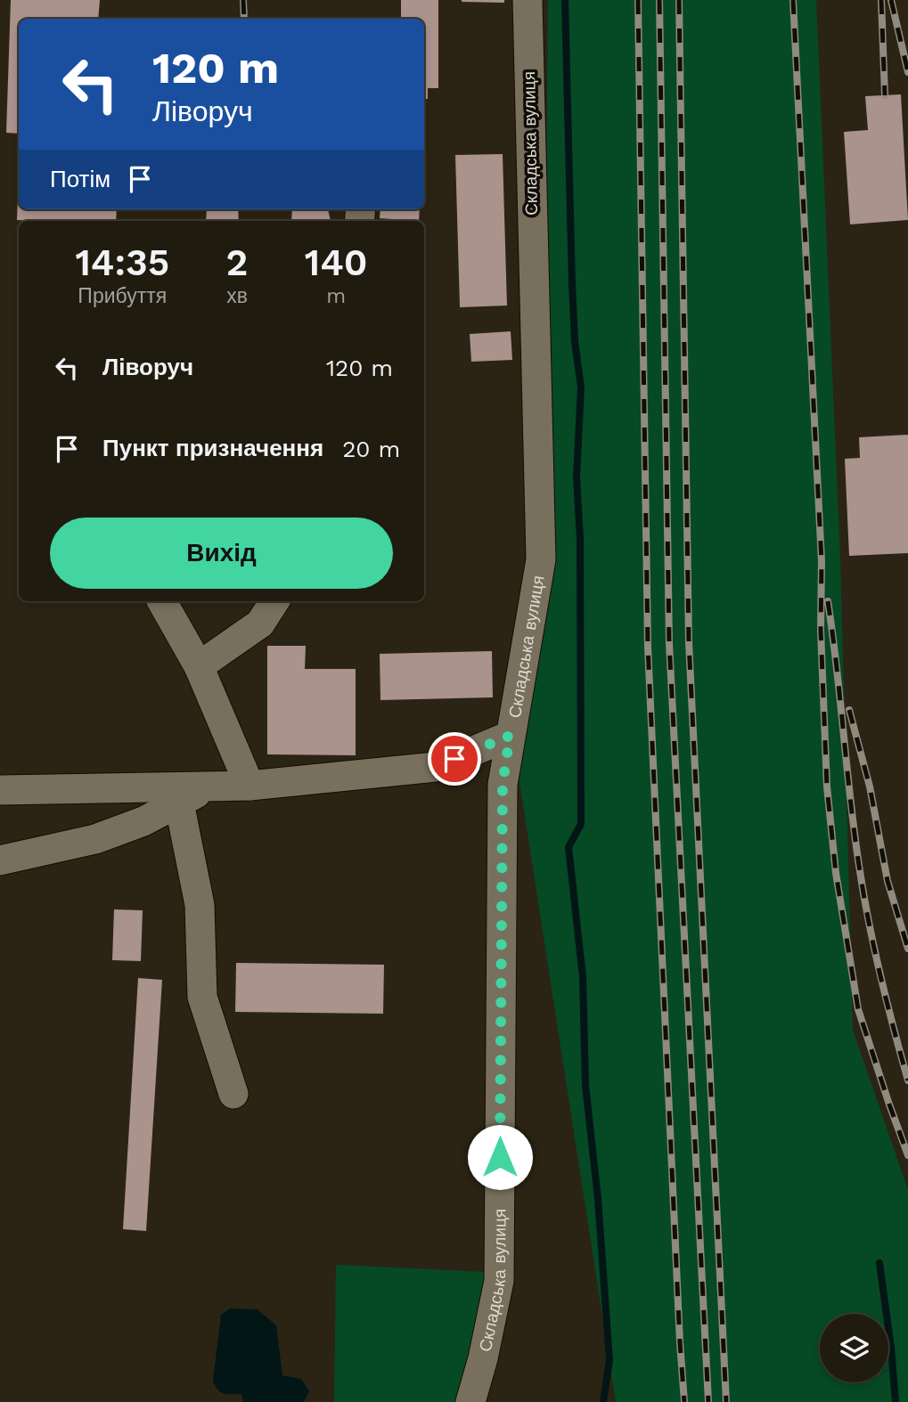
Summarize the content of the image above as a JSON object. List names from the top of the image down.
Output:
{
  "streets": {
    "street": ["Складська вулиця"]
  },
  "page": {
    "turn": ["120 m", "Ліворуч"],
    "then": "Потім",
    "eta": [
      "14:35",
      "Прибуття",
      "2",
      "хв",
      "140",
      "m"
    ],
    "list": [
      {
        "name": "Ліворуч",
        "value": "120 m"
      },
      {
        "name": "Пункт призначення",
        "value": "20 m"
      }
    ],
    "buttons": "Вихід"
  }
}
